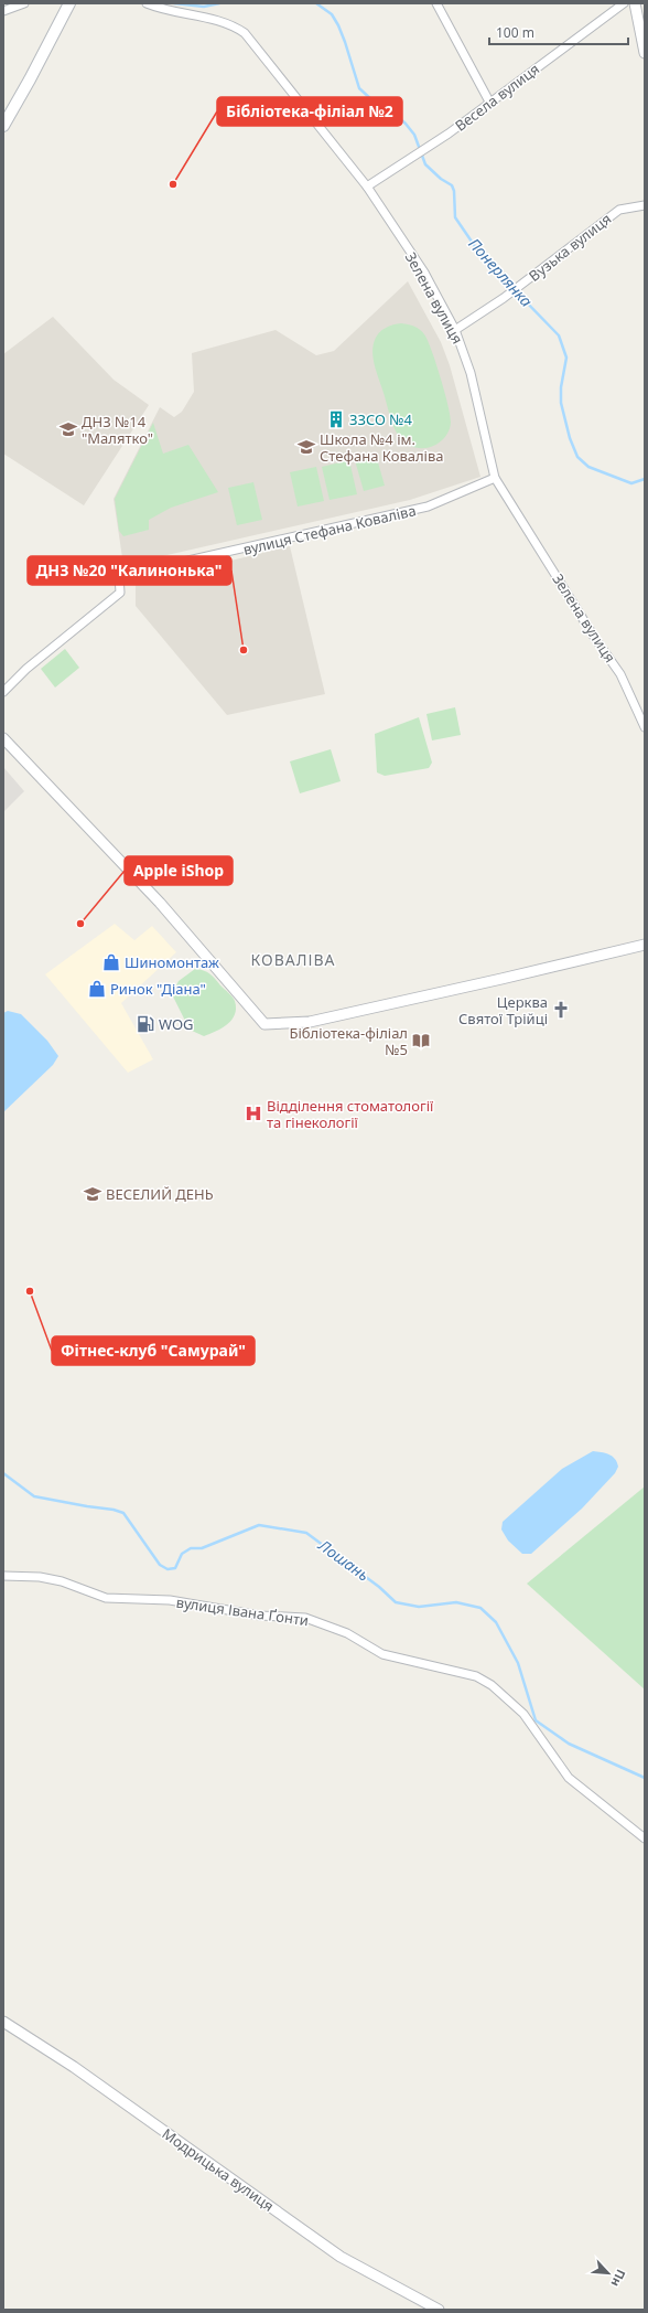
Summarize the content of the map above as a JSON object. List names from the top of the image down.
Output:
{
  "streets": {
    "street": [
      "Весела вулиця",
      "Вузька вулиця",
      "Зелена вулиця",
      "вулиця Стефана Коваліва",
      "вулиця Івана Ґонти",
      "Модрицька вулиця"
    ]
  },
  "crossings": [
    ["Весела вулиця", "Зелена вулиця"],
    ["Вузька вулиця", "Зелена вулиця"],
    ["Зелена вулиця", "вулиця Стефана Коваліва"]
  ],
  "districts": ["КОВАЛІВА"],
  "water": ["Понерлянка", "Лошань"],
  "places": {
    "other": [
      "Бібліотека-філіал №2",
      "ДНЗ №20 \"Калинонька\"",
      "Apple iShop",
      "Фітнес-клуб \"Самурай\""
    ],
    "building": ["ЗЗСО №4"],
    "school or university": ["ДНЗ №14 \"Малятко\"", "Школа №4 ім. Стефана Коваліва", "ВЕСЕЛИЙ ДЕНЬ"],
    "shop": ["Шиномонтаж", "Ринок \"Діана\""],
    "church": ["Церква Святої Трійці"],
    "fuel station": ["WOG"],
    "library": ["Бібліотека-філіал №5"],
    "hospital": ["Відділення стоматології та гінекології"]
  },
  "scale_bar": "100 m",
  "north": "bottom right"
}
